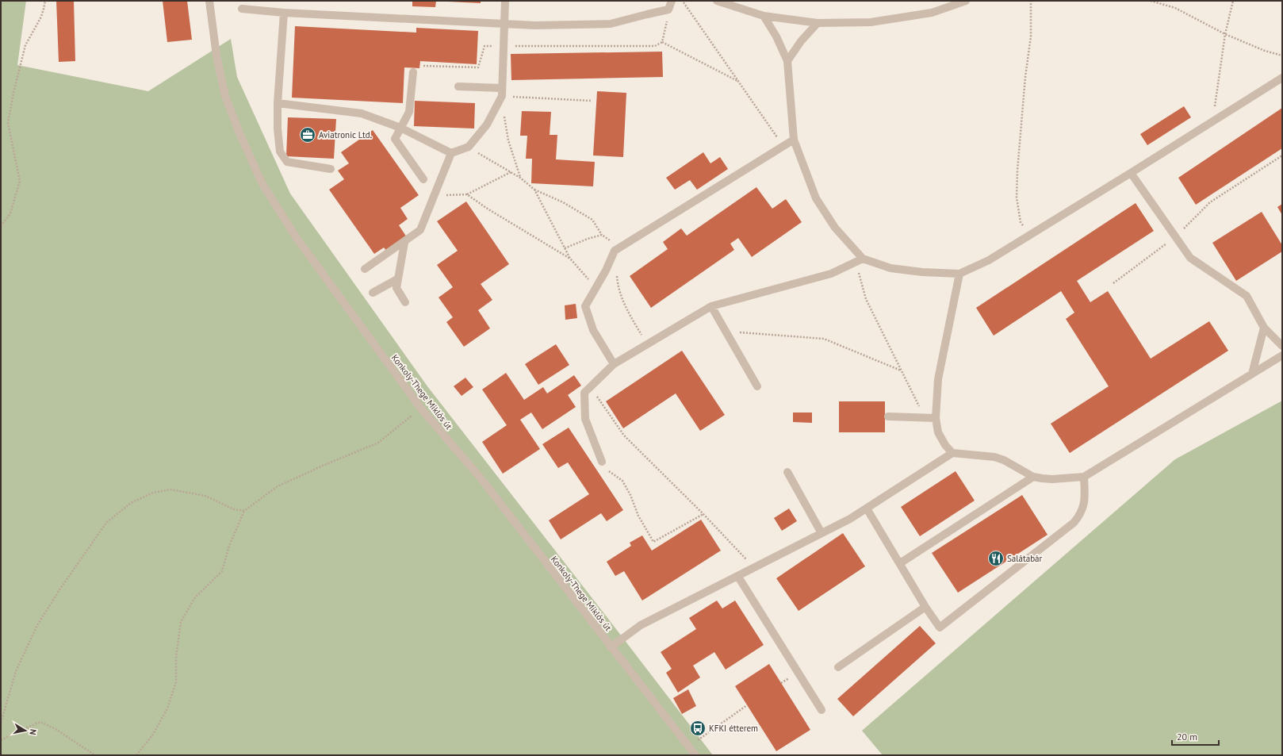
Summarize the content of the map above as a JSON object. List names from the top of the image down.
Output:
{
  "streets": {
    "street": ["Konkoly-Thege Miklós út"]
  },
  "places": {
    "office": ["Aviatronic Ltd."],
    "restaurant": ["Salátabár"],
    "bus stop": ["KFKI étterem"]
  },
  "scale_bar": "20 m",
  "north": "right"
}
